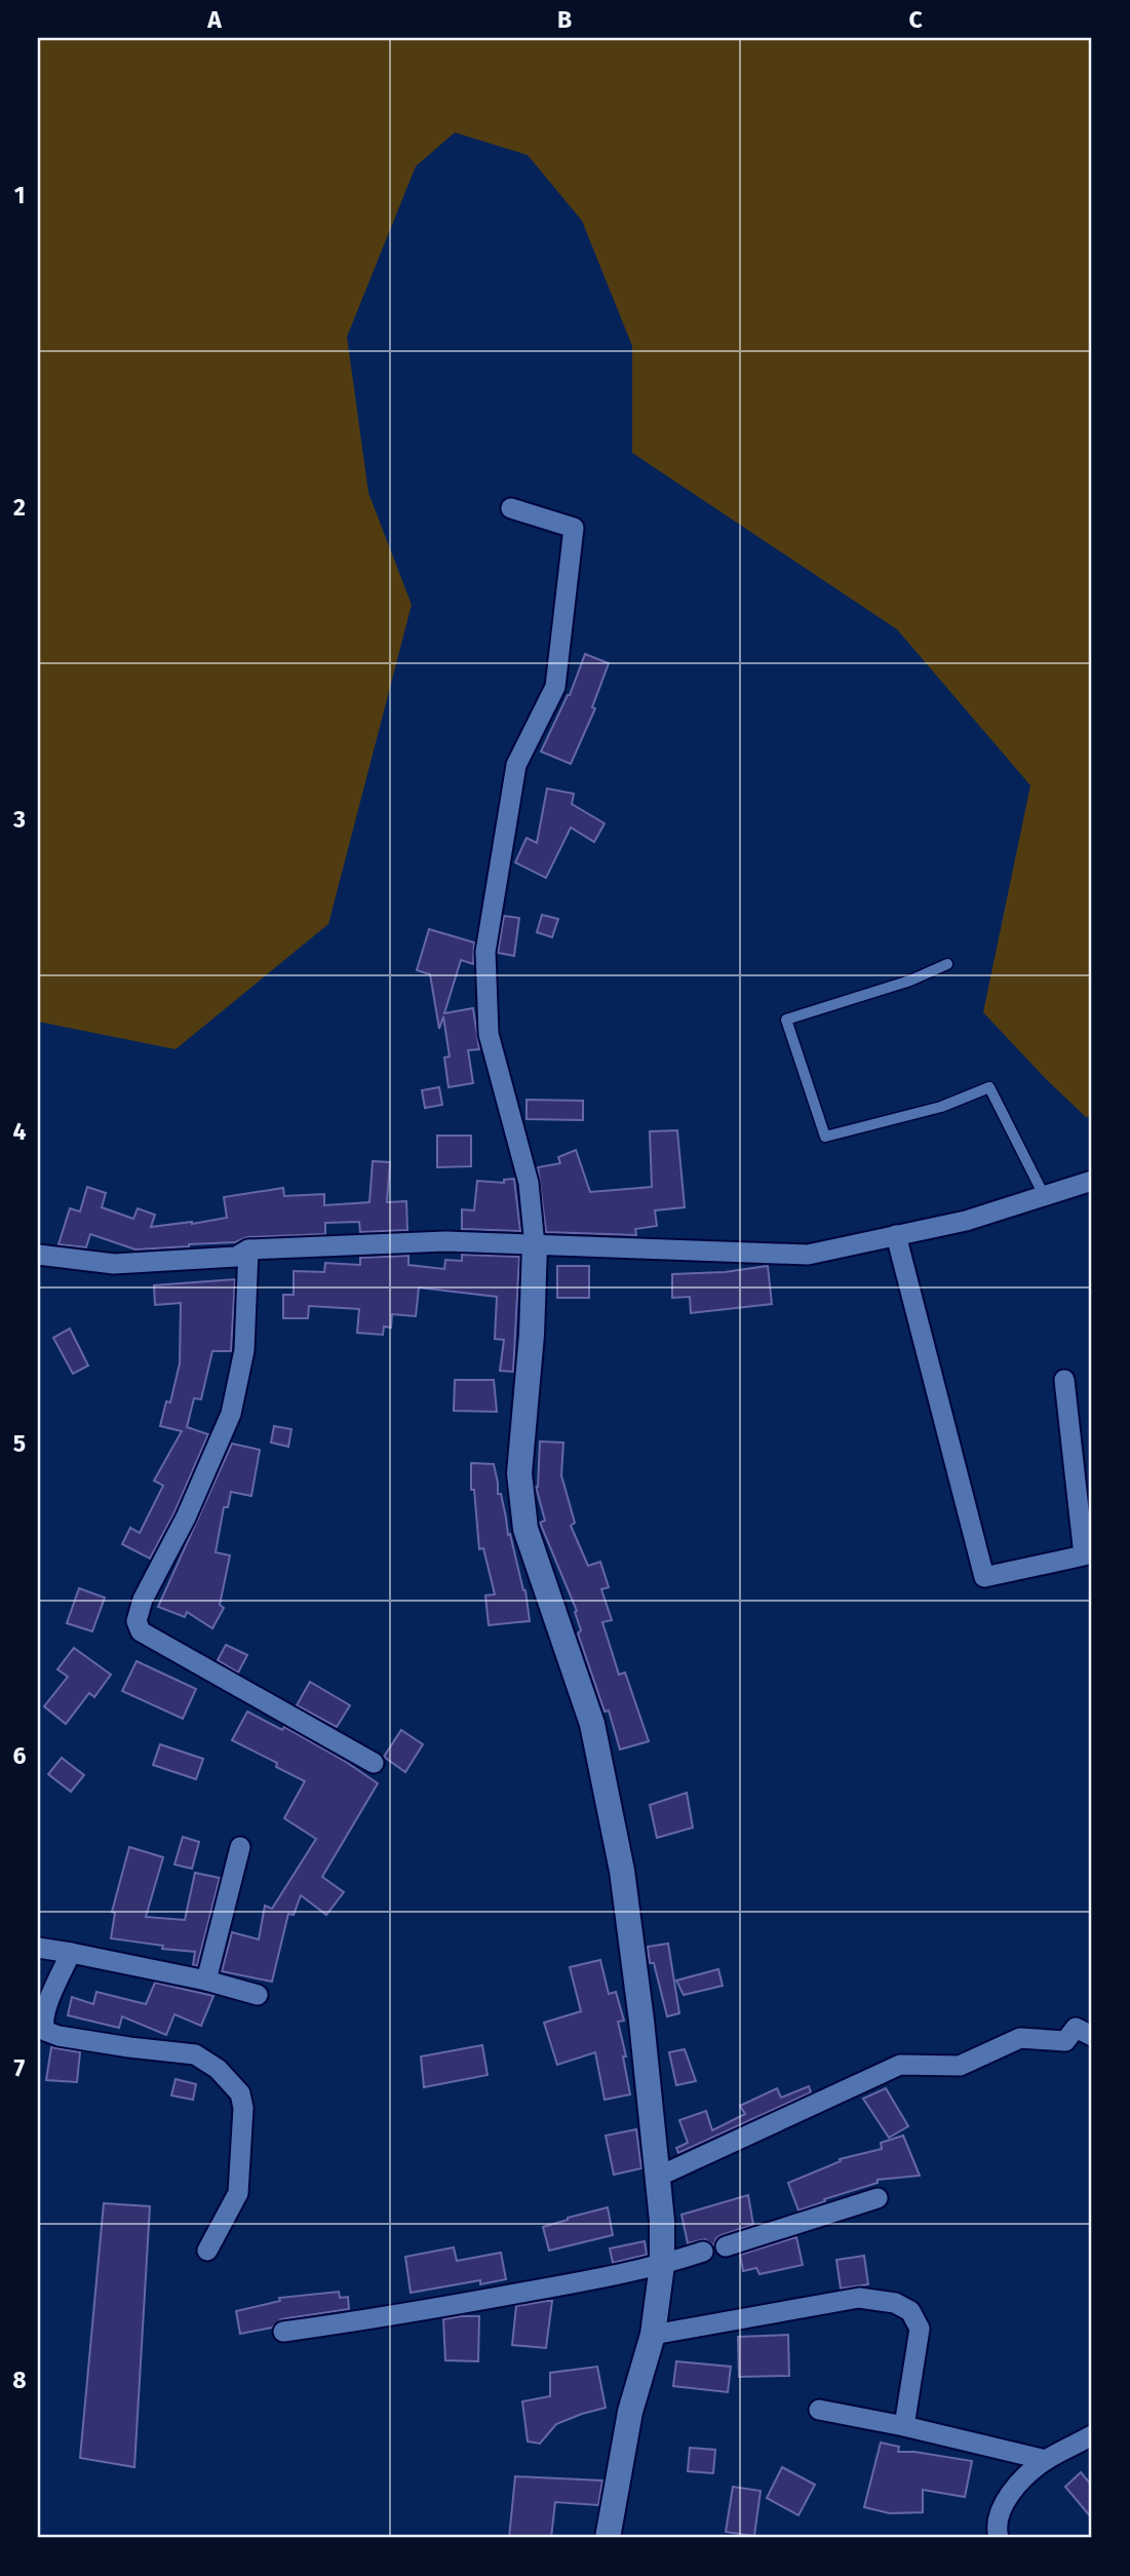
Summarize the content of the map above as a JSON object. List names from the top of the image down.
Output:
{
  "grid": {
    "columns": ["A", "B", "C"],
    "rows": [
      "1",
      "2",
      "3",
      "4",
      "5",
      "6",
      "7",
      "8"
    ]
  }
}
